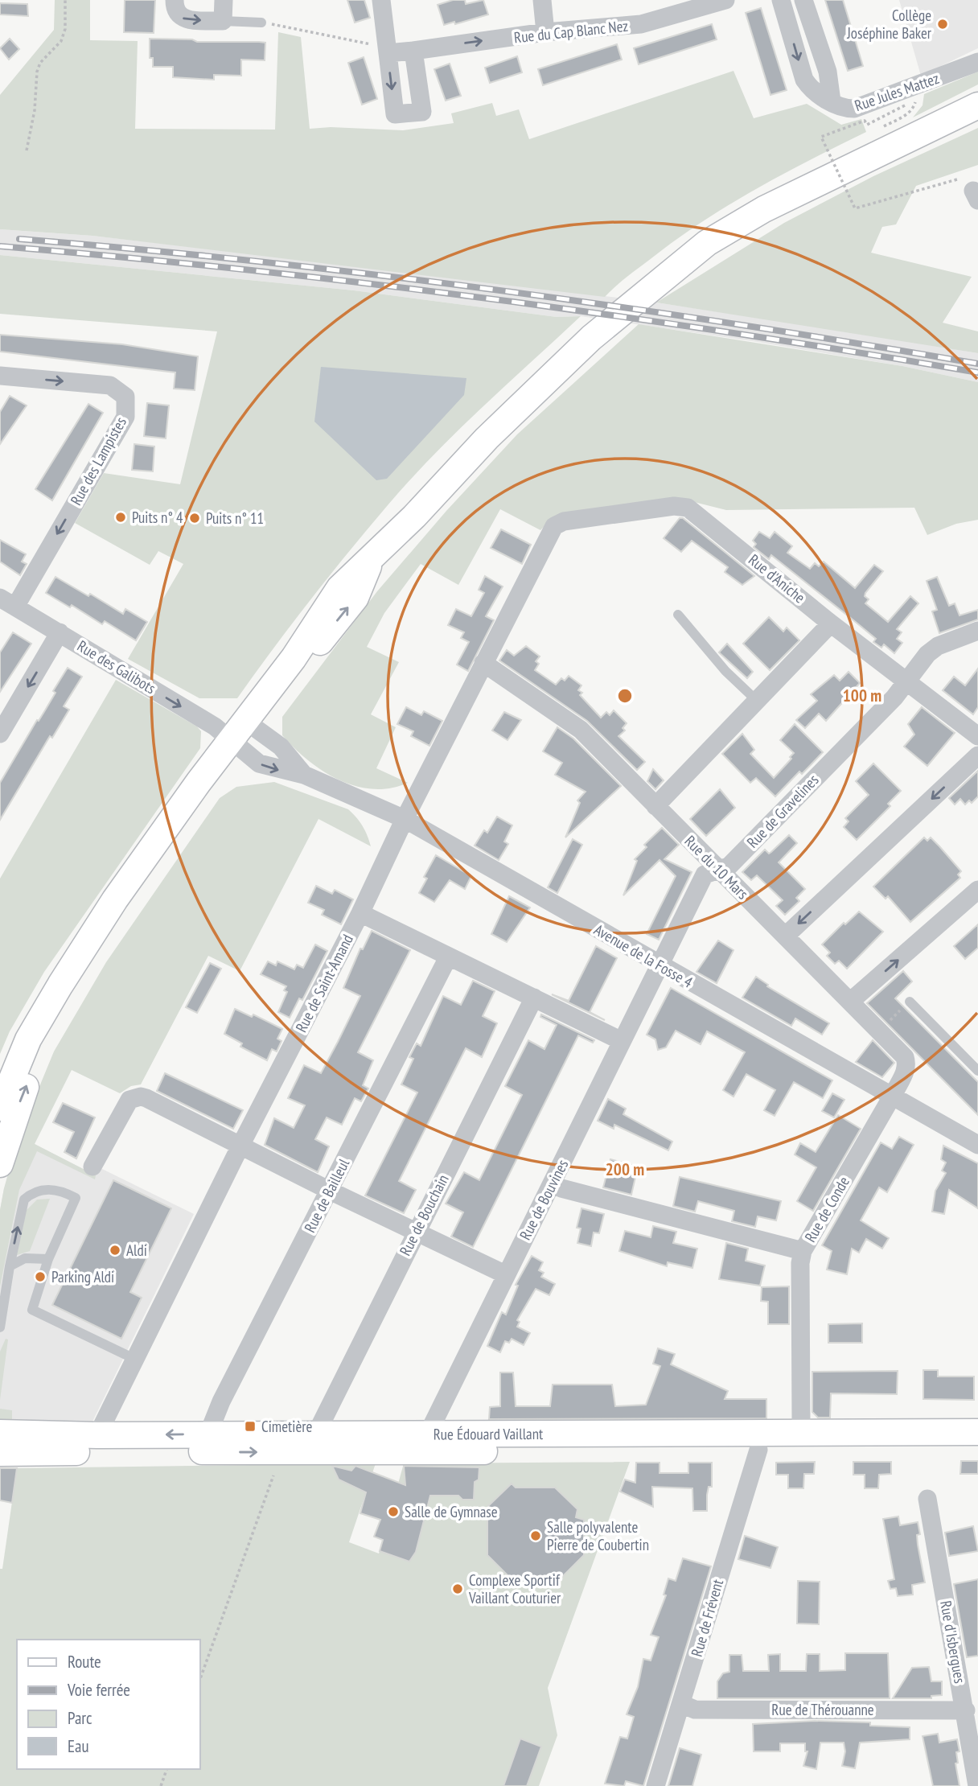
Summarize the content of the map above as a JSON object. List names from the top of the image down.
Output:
{
  "streets": {
    "main road": ["Rue Édouard Vaillant"],
    "street": [
      "Rue du Cap Blanc Nez",
      "Rue Jules Mattez",
      "Rue des Lampistes",
      "Rue d'Aniche",
      "Rue des Galibots",
      "Rue de Gravelines",
      "Rue du 10 Mars",
      "Avenue de la Fosse 4",
      "Rue de Saint-Amand",
      "Rue de Bailleul",
      "Rue de Bouvines",
      "Rue de Conde",
      "Rue de Bouchain",
      "Rue de Frévent",
      "Rue d'Isbergues",
      "Rue de Thérouanne"
    ]
  },
  "crossings": [
    ["Rue des Lampistes", "Rue des Galibots"],
    ["Rue d'Aniche", "Rue de Gravelines"],
    ["Rue d'Aniche", "Rue de Saint-Amand"],
    ["Rue des Galibots", "Avenue de la Fosse 4"],
    ["Rue de Gravelines", "Rue du 10 Mars"],
    ["Rue de Gravelines", "Avenue de la Fosse 4"],
    ["Rue de Gravelines", "Rue de Bouvines"],
    ["Rue du 10 Mars", "Avenue de la Fosse 4"],
    ["Rue du 10 Mars", "Rue de Saint-Amand"],
    ["Rue du 10 Mars", "Rue de Conde"],
    ["Avenue de la Fosse 4", "Rue de Saint-Amand"],
    ["Avenue de la Fosse 4", "Rue de Bouvines"],
    ["Avenue de la Fosse 4", "Rue de Conde"],
    ["Rue de Saint-Amand", "Rue Édouard Vaillant"],
    ["Rue de Bailleul", "Rue Édouard Vaillant"],
    ["Rue de Bouvines", "Rue Édouard Vaillant"],
    ["Rue de Conde", "Rue Édouard Vaillant"],
    ["Rue de Bouchain", "Rue Édouard Vaillant"],
    ["Rue Édouard Vaillant", "Rue de Frévent"],
    ["Rue de Frévent", "Rue de Thérouanne"],
    ["Rue d'Isbergues", "Rue de Thérouanne"]
  ],
  "one_way": ["Rue du Cap Blanc Nez", "Rue des Galibots"],
  "places": {
    "other": [
      "Collège Joséphine Baker",
      "Puits n° 4",
      "Puits n° 11",
      "Aldi",
      "Parking Aldi",
      "Salle de Gymnase",
      "Salle polyvalente Pierre de Coubertin",
      "Complexe Sportif Vaillant Couturier"
    ],
    "transit": ["Cimetière"]
  },
  "legend": [
    "Route",
    "Voie ferrée",
    "Parc",
    "Eau"
  ],
  "rings": ["100 m", "200 m"]
}
